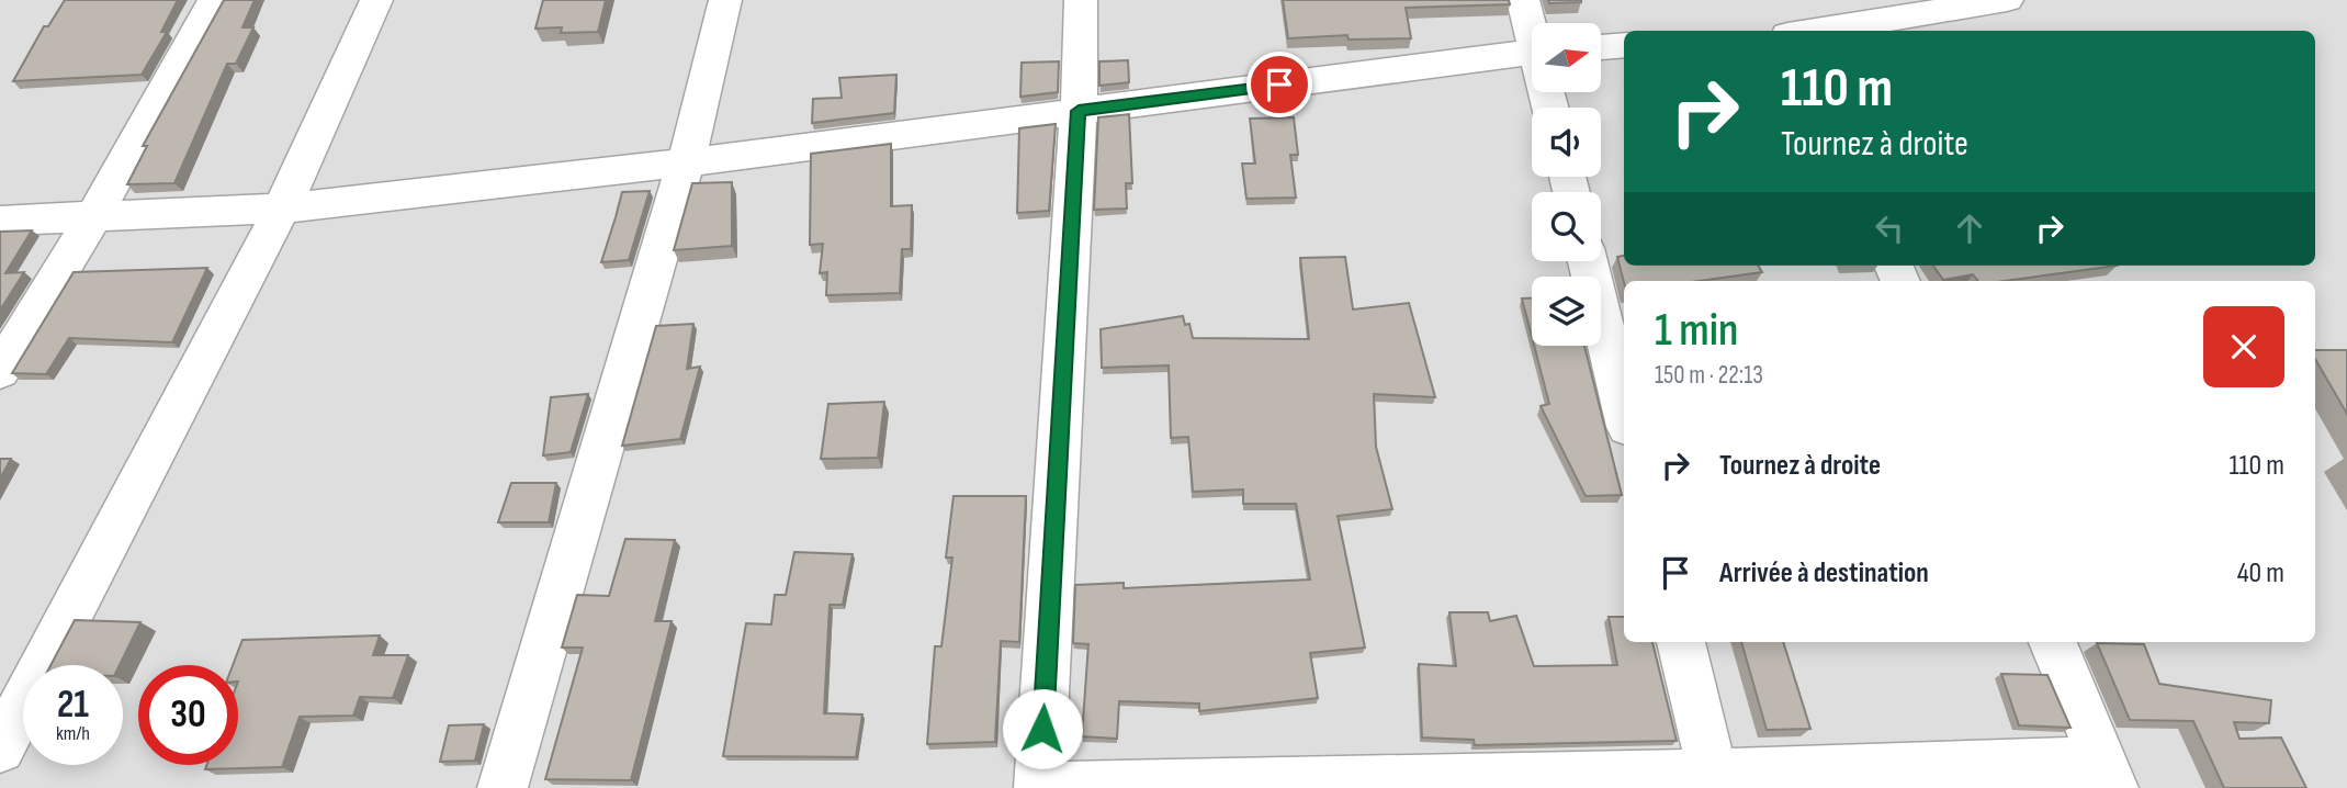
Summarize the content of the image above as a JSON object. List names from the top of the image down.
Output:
{
  "north": "right",
  "page": {
    "turn": ["110 m", "Tournez à droite"],
    "heading": ["1 min", "150 m · 22:13"],
    "list": [
      {
        "name": "Tournez à droite",
        "value": "110 m"
      },
      {
        "name": "Arrivée à destination",
        "value": "40 m"
      }
    ],
    "speed": "21 km/h",
    "limit": "30"
  }
}
